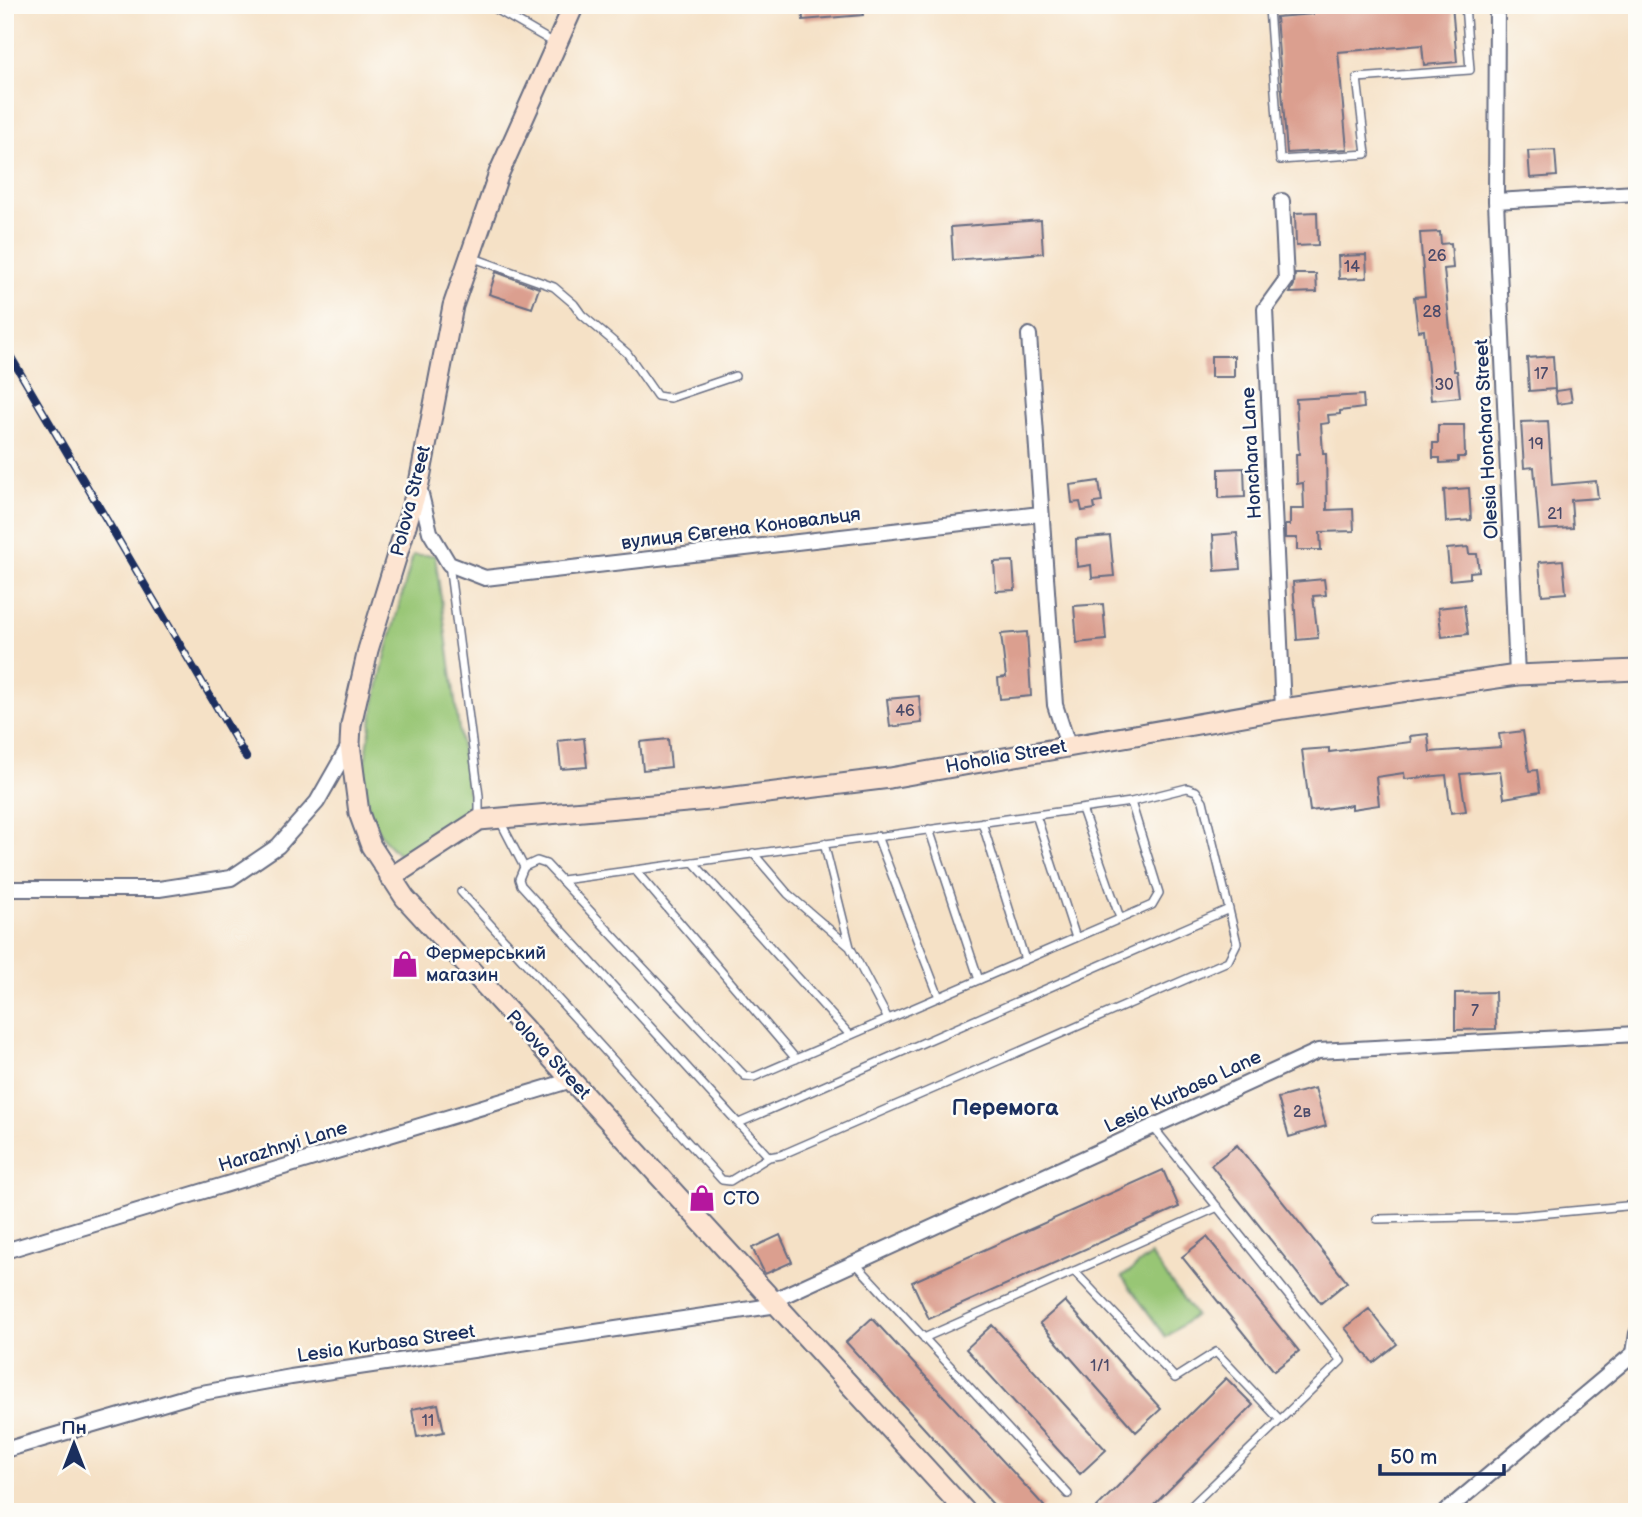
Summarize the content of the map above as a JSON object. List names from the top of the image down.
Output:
{
  "streets": {
    "street": [
      "Olesia Honchara Street",
      "Honchara Lane",
      "Polova Street",
      "вулиця Євгена Коновальця",
      "Hoholia Street",
      "Lesia Kurbasa Lane",
      "Harazhnyi Lane",
      "Lesia Kurbasa Street"
    ]
  },
  "crossings": [
    ["Olesia Honchara Street", "Hoholia Street"],
    ["Honchara Lane", "Hoholia Street"],
    ["Polova Street", "Hoholia Street"],
    ["Polova Street", "Lesia Kurbasa Lane"],
    ["Polova Street", "Harazhnyi Lane"],
    ["Polova Street", "Lesia Kurbasa Street"],
    ["Lesia Kurbasa Lane", "Lesia Kurbasa Street"]
  ],
  "districts": ["Перемога"],
  "places": {
    "shop": ["Фермерський магазин", "СТО"]
  },
  "house_numbers": [
    "26",
    "14",
    "28",
    "17",
    "30",
    "19",
    "21",
    "46",
    "7",
    "2в",
    "1/1",
    "11"
  ],
  "scale_bar": "50 m",
  "north": "top"
}
